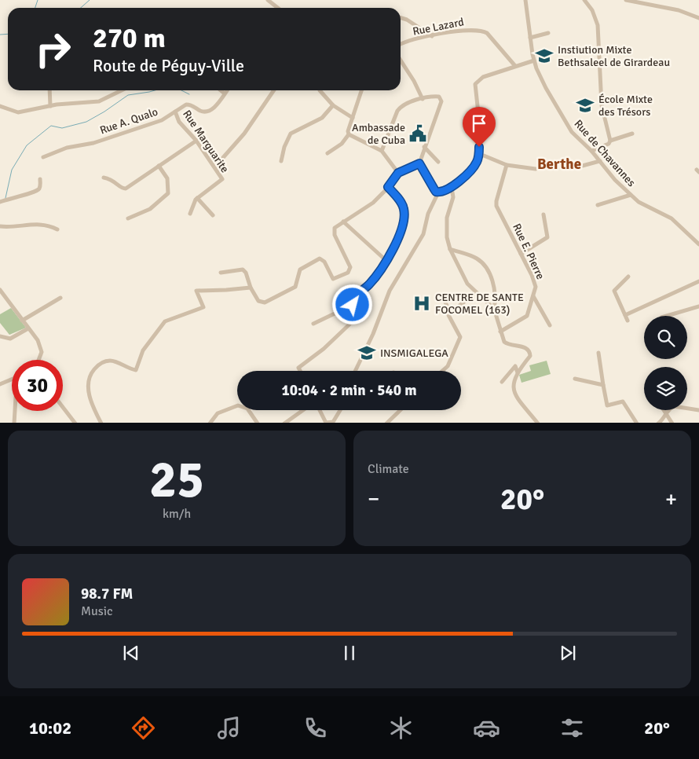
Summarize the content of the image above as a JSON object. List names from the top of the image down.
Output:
{
  "streets": {
    "street": [
      "Rue Lazard",
      "Rue A. Qualo",
      "Rue Marguarite",
      "Rue de Chavannes",
      "Rue E. Pierre"
    ]
  },
  "crossings": [
    ["Rue A. Qualo", "Rue Marguarite"]
  ],
  "districts": ["Berthe"],
  "places": {
    "school or university": ["Instiution Mixte Bethsaleel de Girardeau", "École Mixte des Trésors", "INSMIGALEGA"],
    "public building": ["Ambassade de Cuba"],
    "hospital": ["CENTRE DE SANTE FOCOMEL (163)"]
  },
  "page": {
    "turn": ["270 m", "Route de Péguy-Ville"],
    "limit": "30",
    "trip": "10:04 · 2 min · 540 m",
    "tile": [
      ["25", "km/h"],
      "Climate"
    ],
    "heat": ["−", "20°", "+"],
    "song": ["98.7 FM", "Music"],
    "tabs": ["10:02", "20°"]
  }
}
